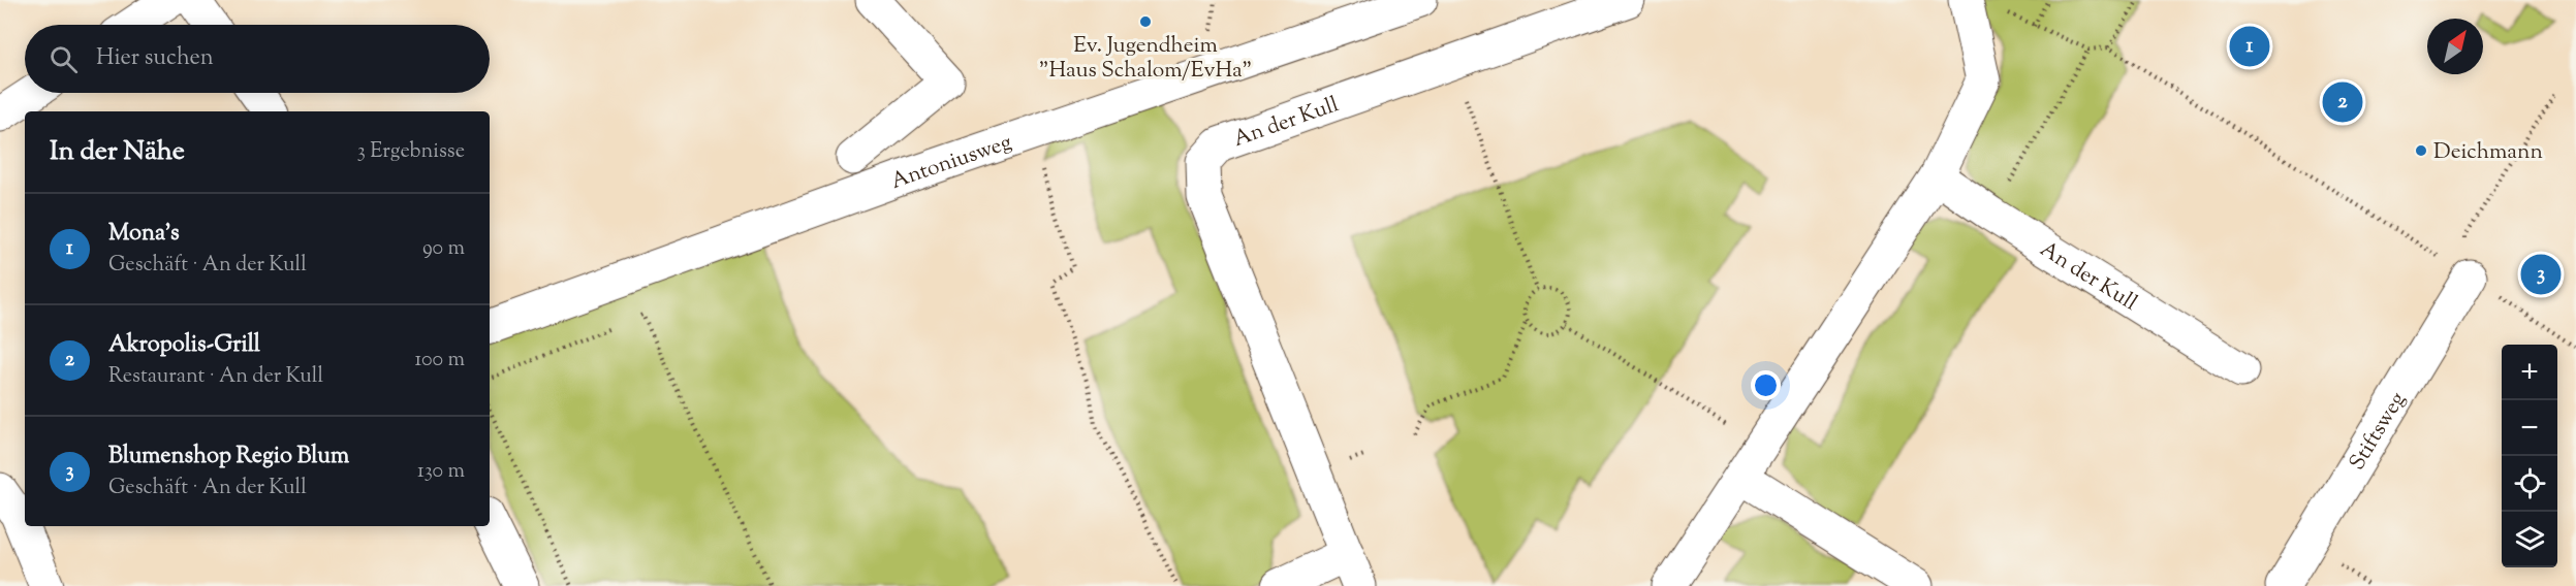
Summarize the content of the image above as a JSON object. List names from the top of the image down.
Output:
{
  "streets": {
    "street": ["An der Kull", "Antoniusweg", "Stiftsweg"]
  },
  "places": ["Ev. Jugendheim \"Haus Schalom/EvHa\"", "Deichmann"],
  "north": "top right",
  "page": {
    "pins": ["1", "2", "3"],
    "search": "Hier suchen",
    "heading": ["In der Nähe", "3 Ergebnisse"],
    "list": [
      {
        "mark": "1",
        "name": "Mona's",
        "note": "Geschäft · An der Kull",
        "value": "90 m"
      },
      {
        "mark": "2",
        "name": "Akropolis-Grill",
        "note": "Restaurant · An der Kull",
        "value": "100 m"
      },
      {
        "mark": "3",
        "name": "Blumenshop Regio Blum",
        "note": "Geschäft · An der Kull",
        "value": "130 m"
      }
    ],
    "map_buttons": ["+", "−"]
  }
}
